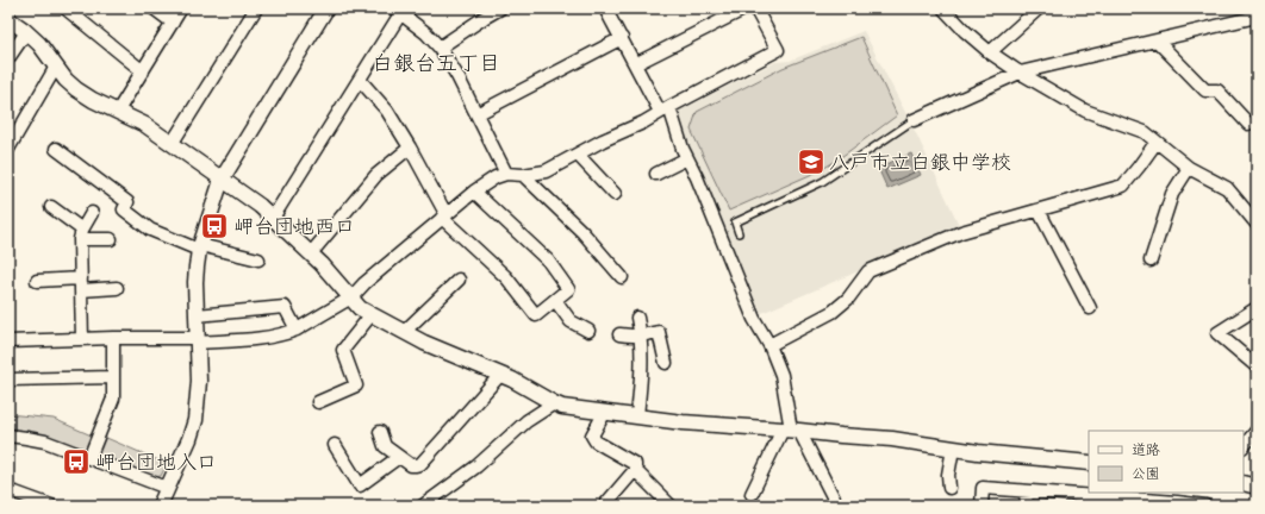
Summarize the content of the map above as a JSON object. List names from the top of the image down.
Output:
{
  "districts": ["白銀台五丁目"],
  "places": {
    "school or university": ["八戸市立白銀中学校"],
    "bus stop": ["岬台団地西口", "岬台団地入口"]
  },
  "legend": ["道路", "公園"]
}
